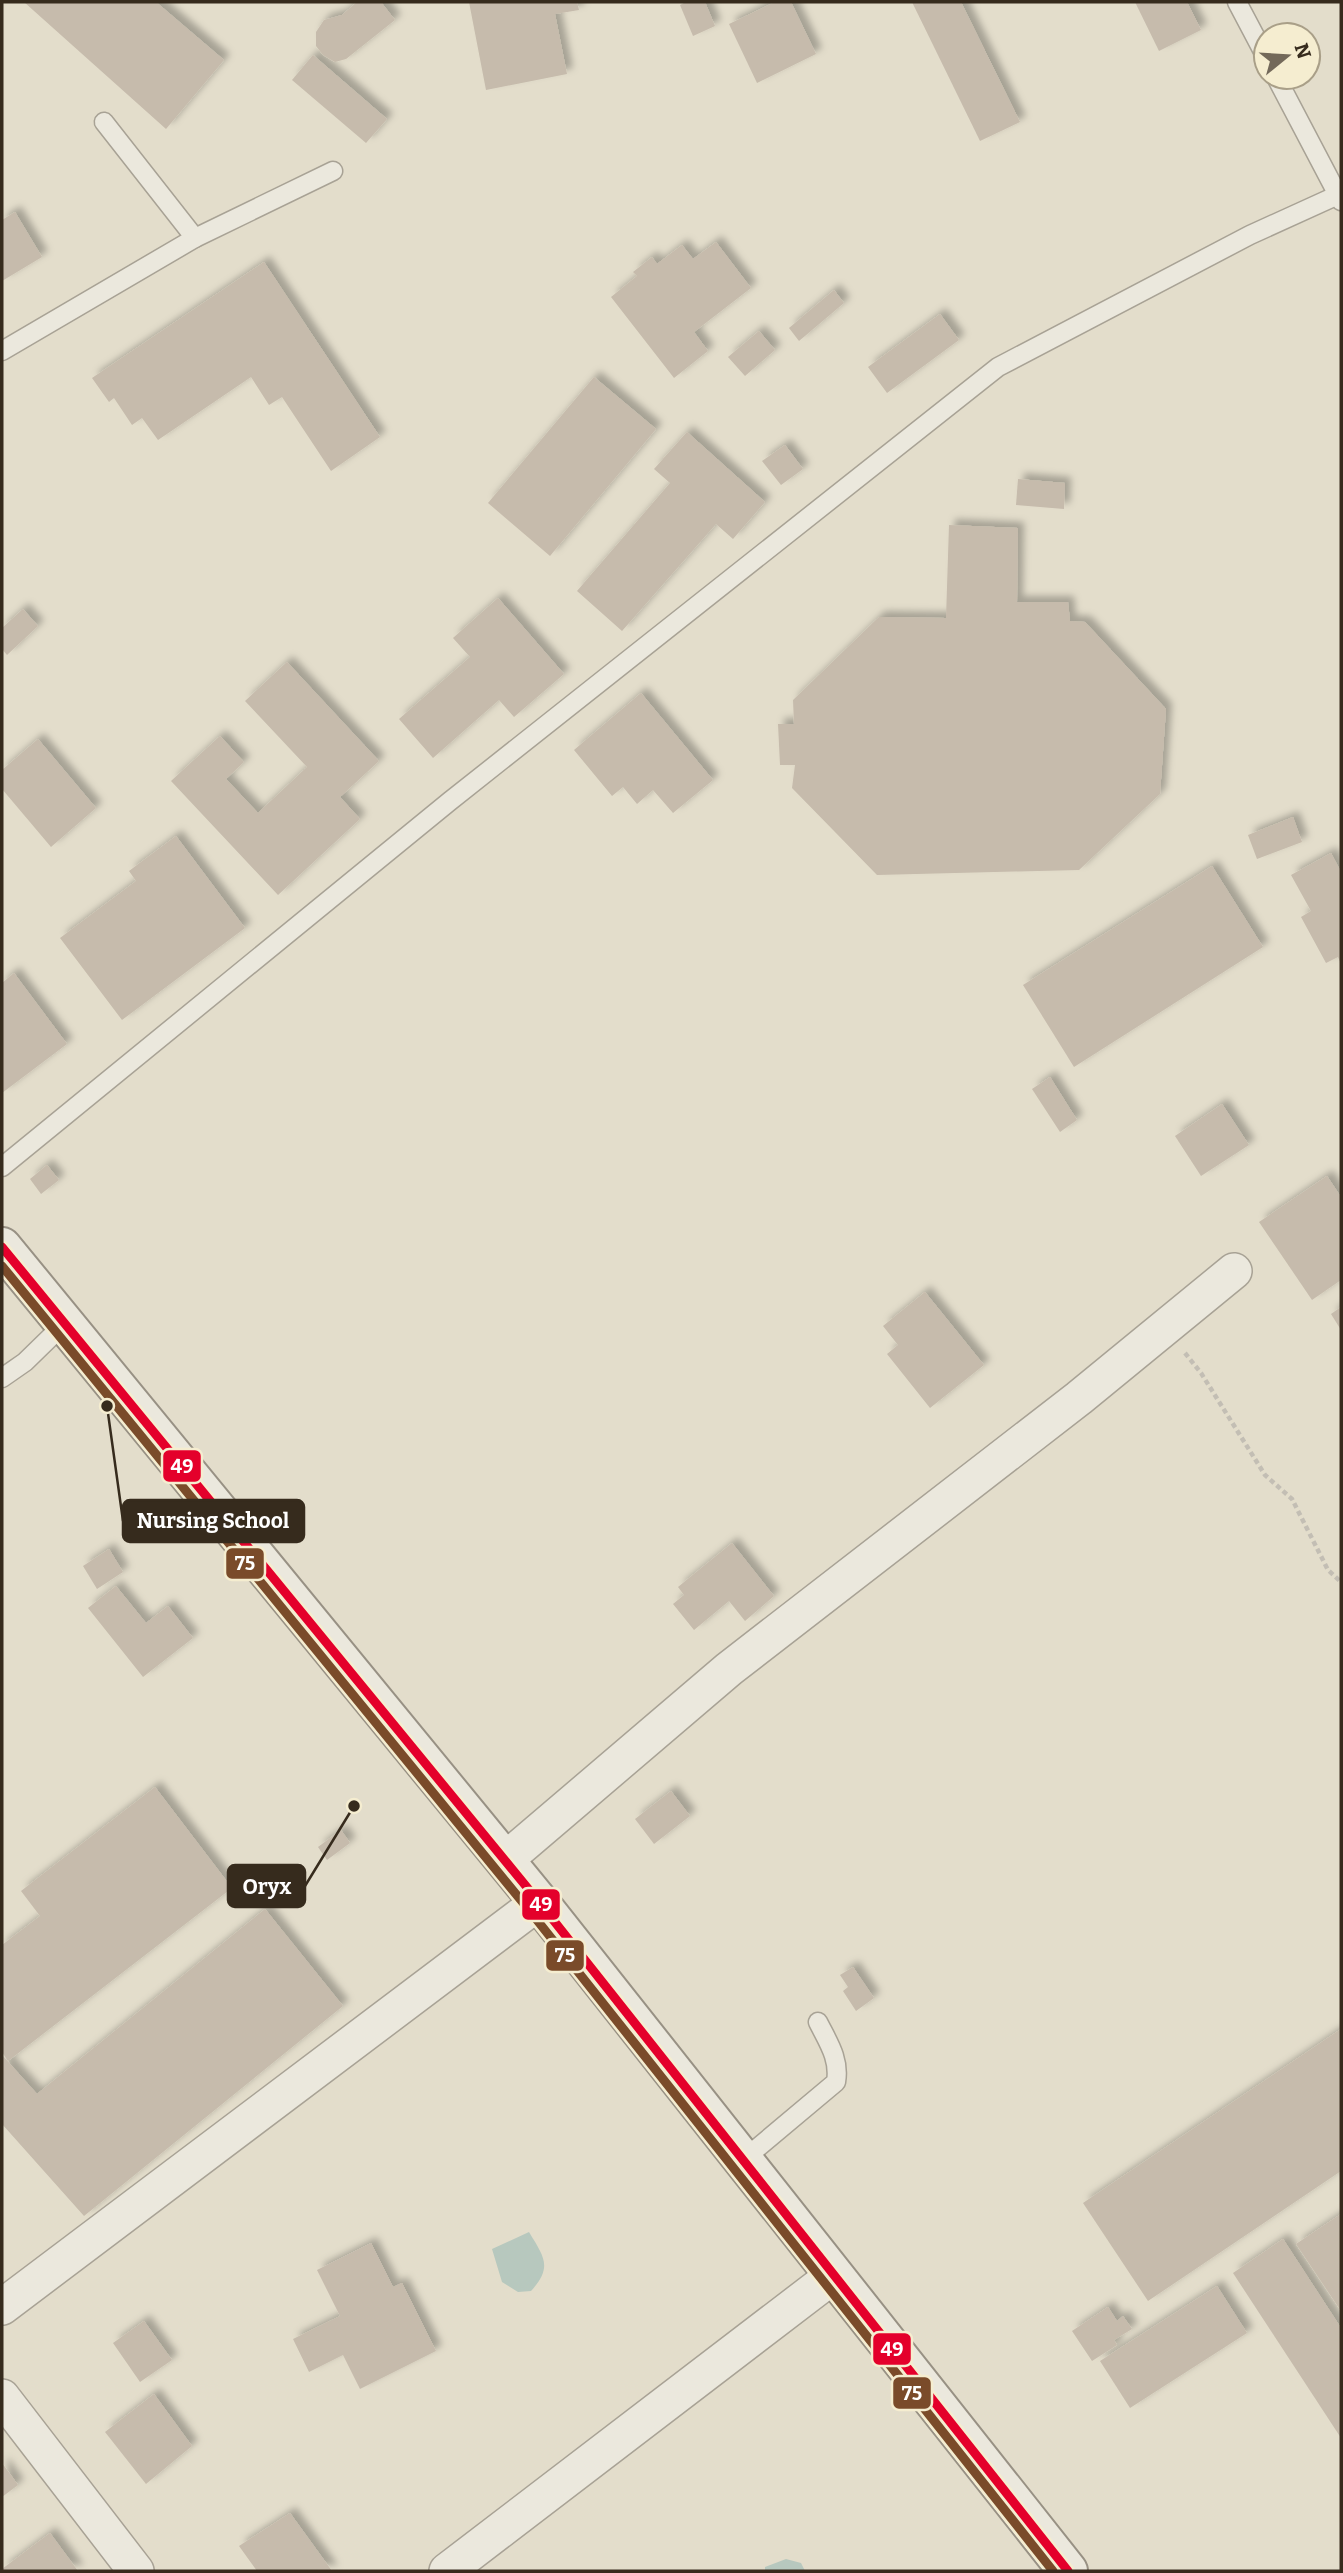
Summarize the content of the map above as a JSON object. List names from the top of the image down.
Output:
{
  "places": ["Nursing School", "Oryx"],
  "lines": ["transit line 49", "transit line 75"],
  "north": "right"
}
